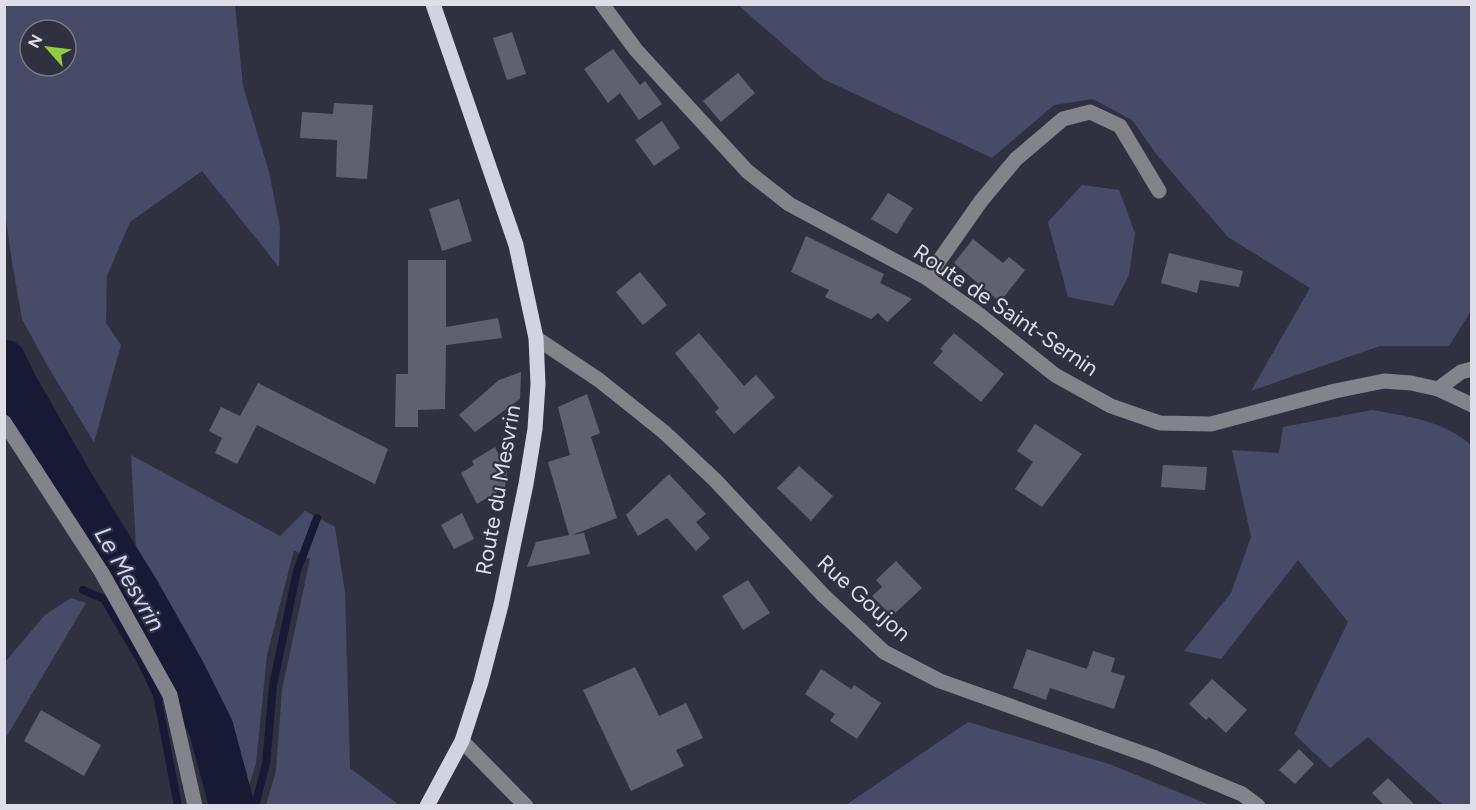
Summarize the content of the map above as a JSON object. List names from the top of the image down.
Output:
{
  "streets": {
    "main road": ["Route du Mesvrin"],
    "street": ["Route de Saint-Sernin", "Rue Goujon"]
  },
  "crossings": [
    ["Route du Mesvrin", "Rue Goujon"]
  ],
  "water": ["Le Mesvrin"],
  "north": "top left"
}
